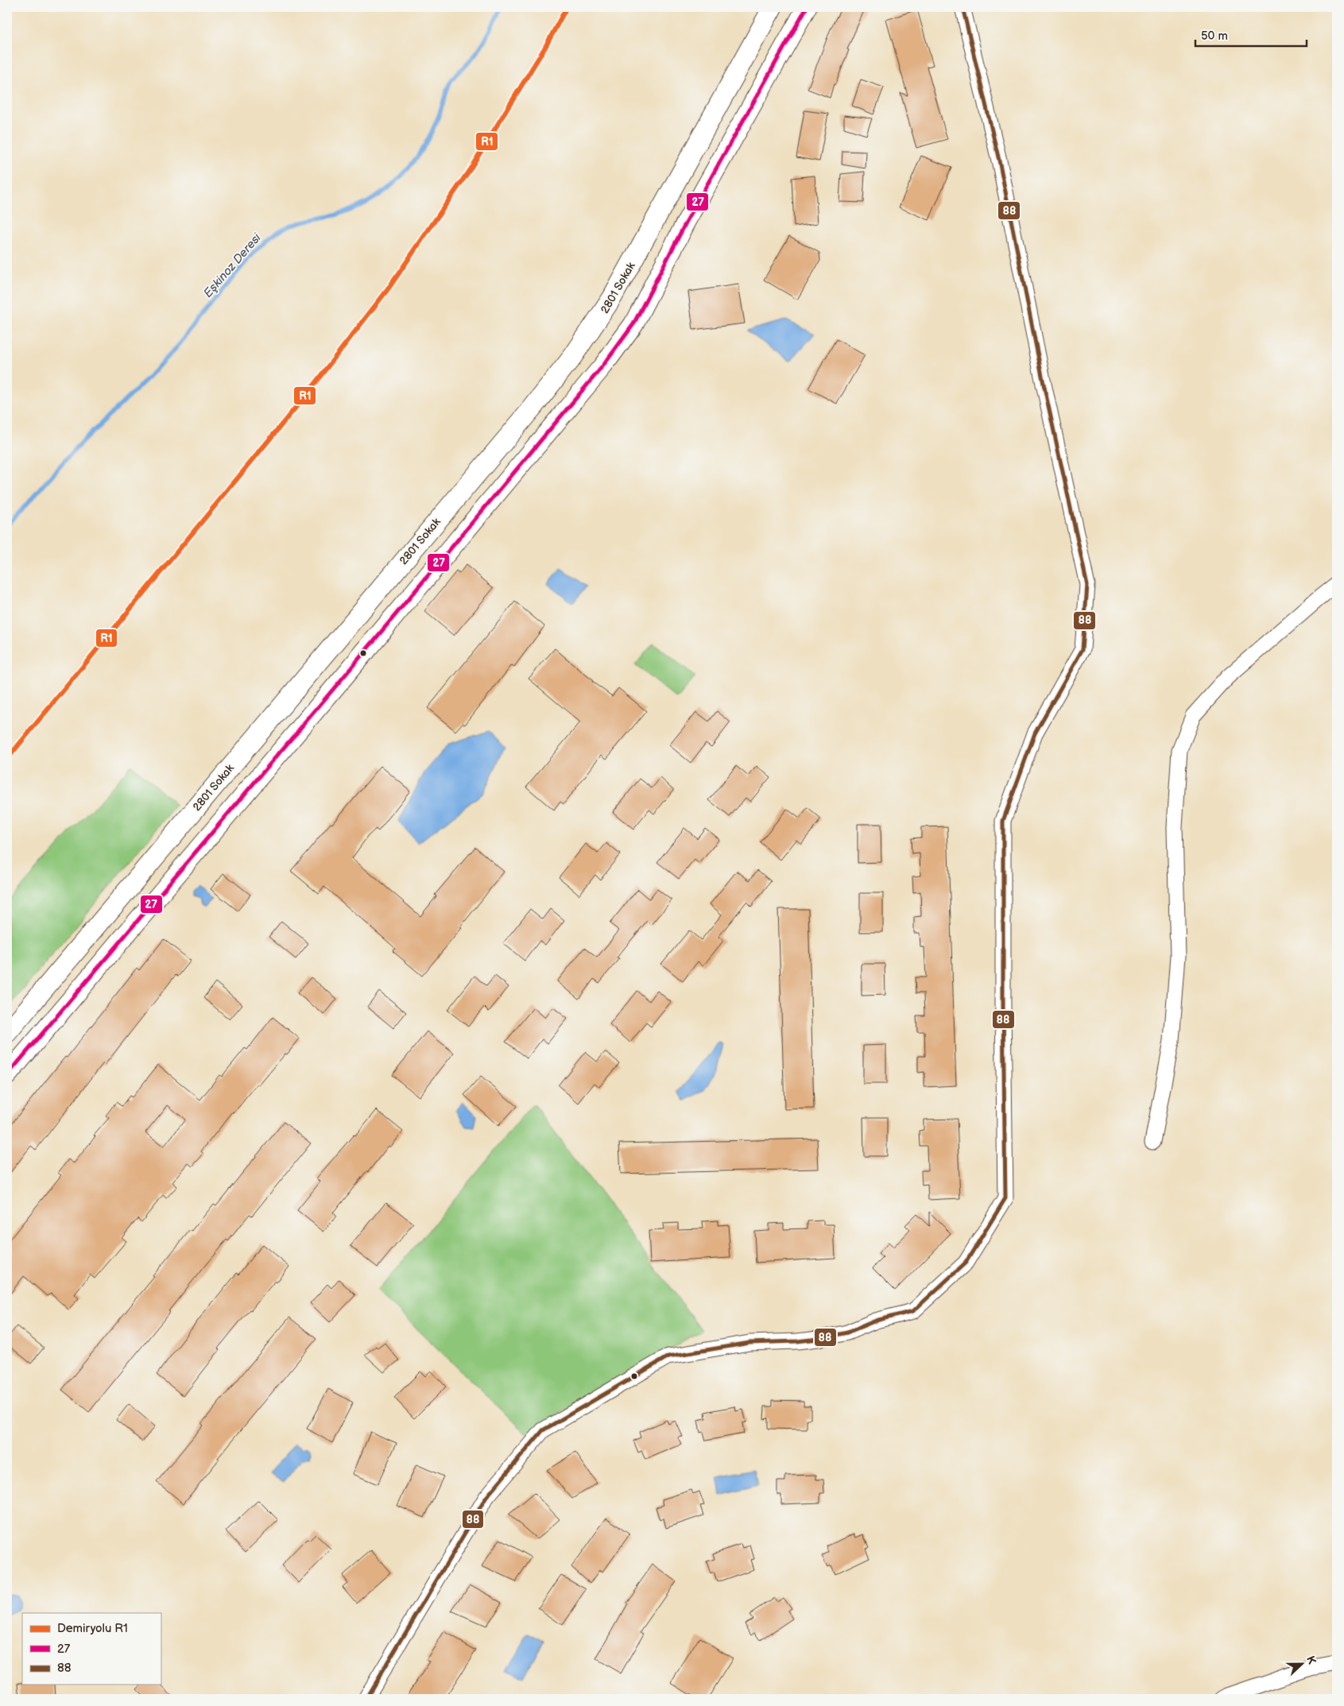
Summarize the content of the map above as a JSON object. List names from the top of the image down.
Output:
{
  "streets": {
    "main road": ["2801 Sokak"]
  },
  "water": ["Eşkinoz Deresi"],
  "lines": ["rail line R1", "transit line 27", "transit line 88"],
  "legend": ["Demiryolu R1", "27", "88"],
  "scale_bar": "50 m",
  "north": "right"
}
